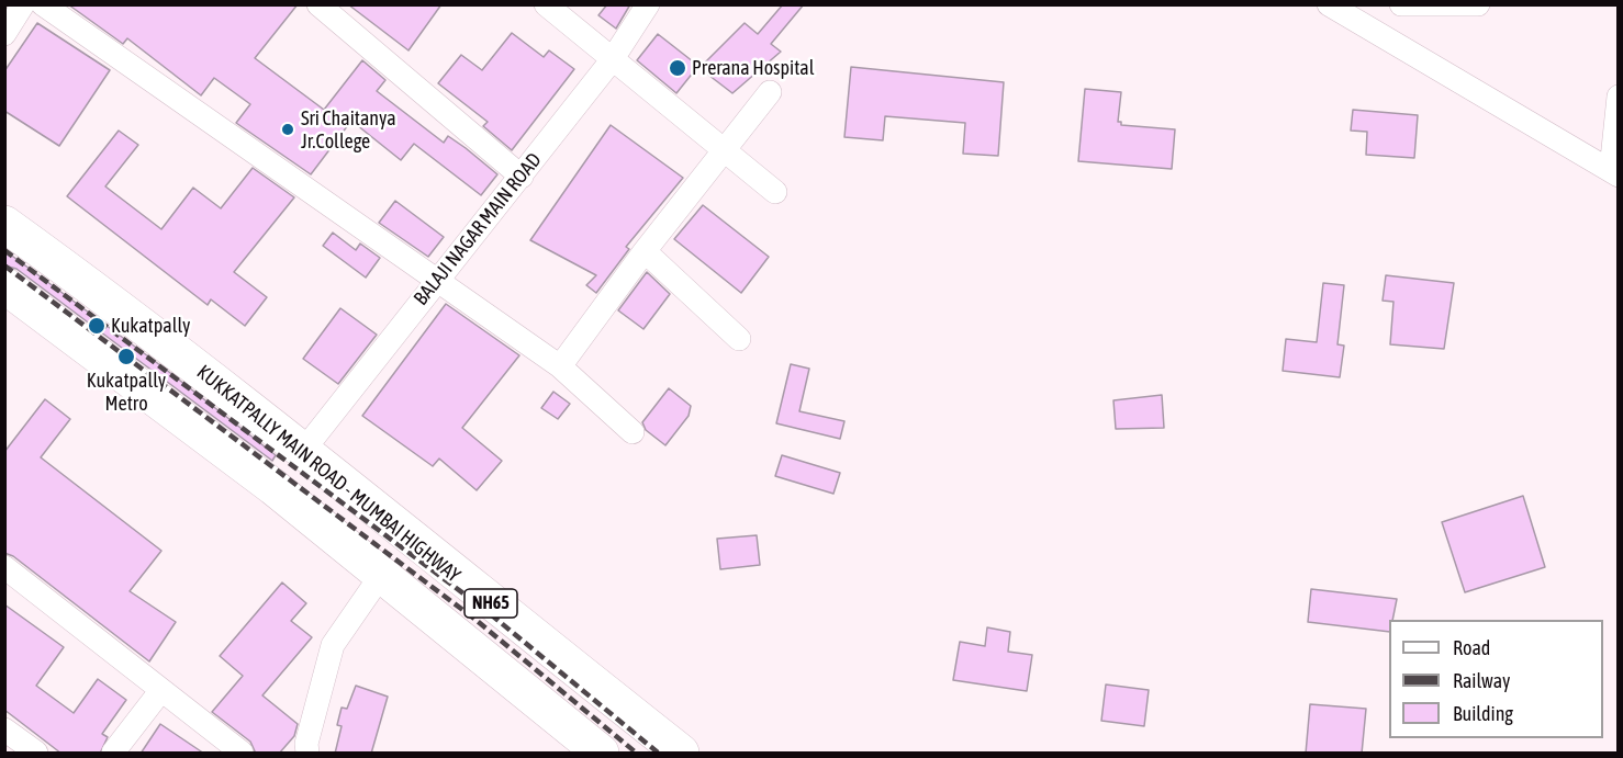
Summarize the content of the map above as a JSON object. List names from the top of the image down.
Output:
{
  "streets": {
    "highway": ["KUKKATPALLY MAIN ROAD - MUMBAI HIGHWAY", "NH65"],
    "street": ["BALAJI NAGAR MAIN ROAD"]
  },
  "crossings": [
    ["BALAJI NAGAR MAIN ROAD", "KUKKATPALLY MAIN ROAD - MUMBAI HIGHWAY"]
  ],
  "places": [
    "Prerana Hospital",
    "Sri Chaitanya Jr.College",
    "Kukatpally",
    "Kukatpally Metro"
  ],
  "legend": ["Road", "Railway", "Building"]
}
